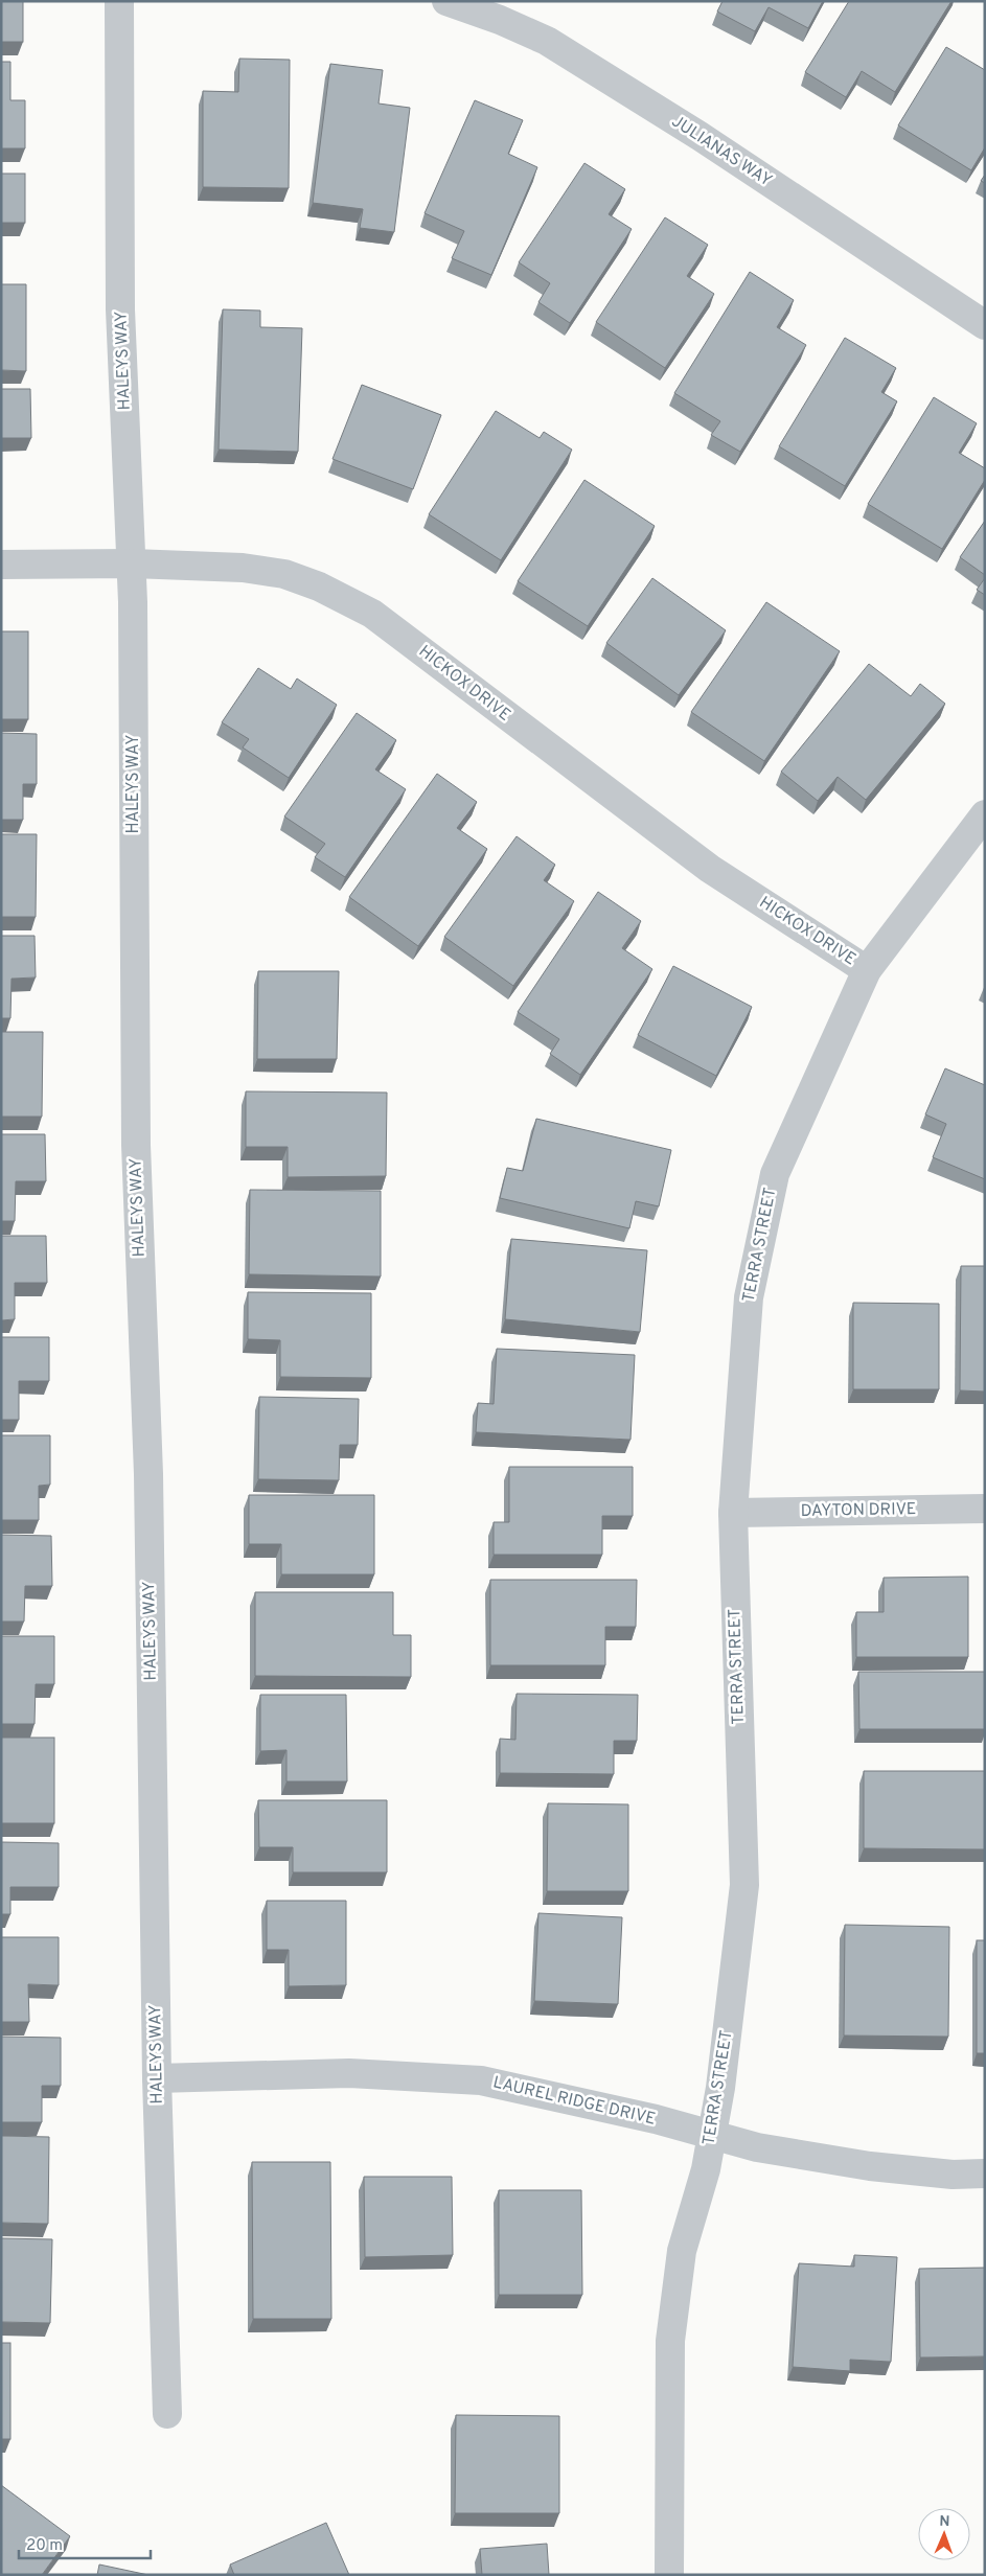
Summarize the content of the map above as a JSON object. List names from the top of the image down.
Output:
{
  "streets": {
    "street": [
      "JULIANAS WAY",
      "HALEYS WAY",
      "HICKOX DRIVE",
      "TERRA STREET",
      "DAYTON DRIVE",
      "LAUREL RIDGE DRIVE"
    ]
  },
  "crossings": [
    ["HALEYS WAY", "HICKOX DRIVE"],
    ["HALEYS WAY", "LAUREL RIDGE DRIVE"],
    ["HICKOX DRIVE", "TERRA STREET"],
    ["TERRA STREET", "DAYTON DRIVE"],
    ["TERRA STREET", "LAUREL RIDGE DRIVE"]
  ],
  "scale_bar": "20 m",
  "north": "top"
}
